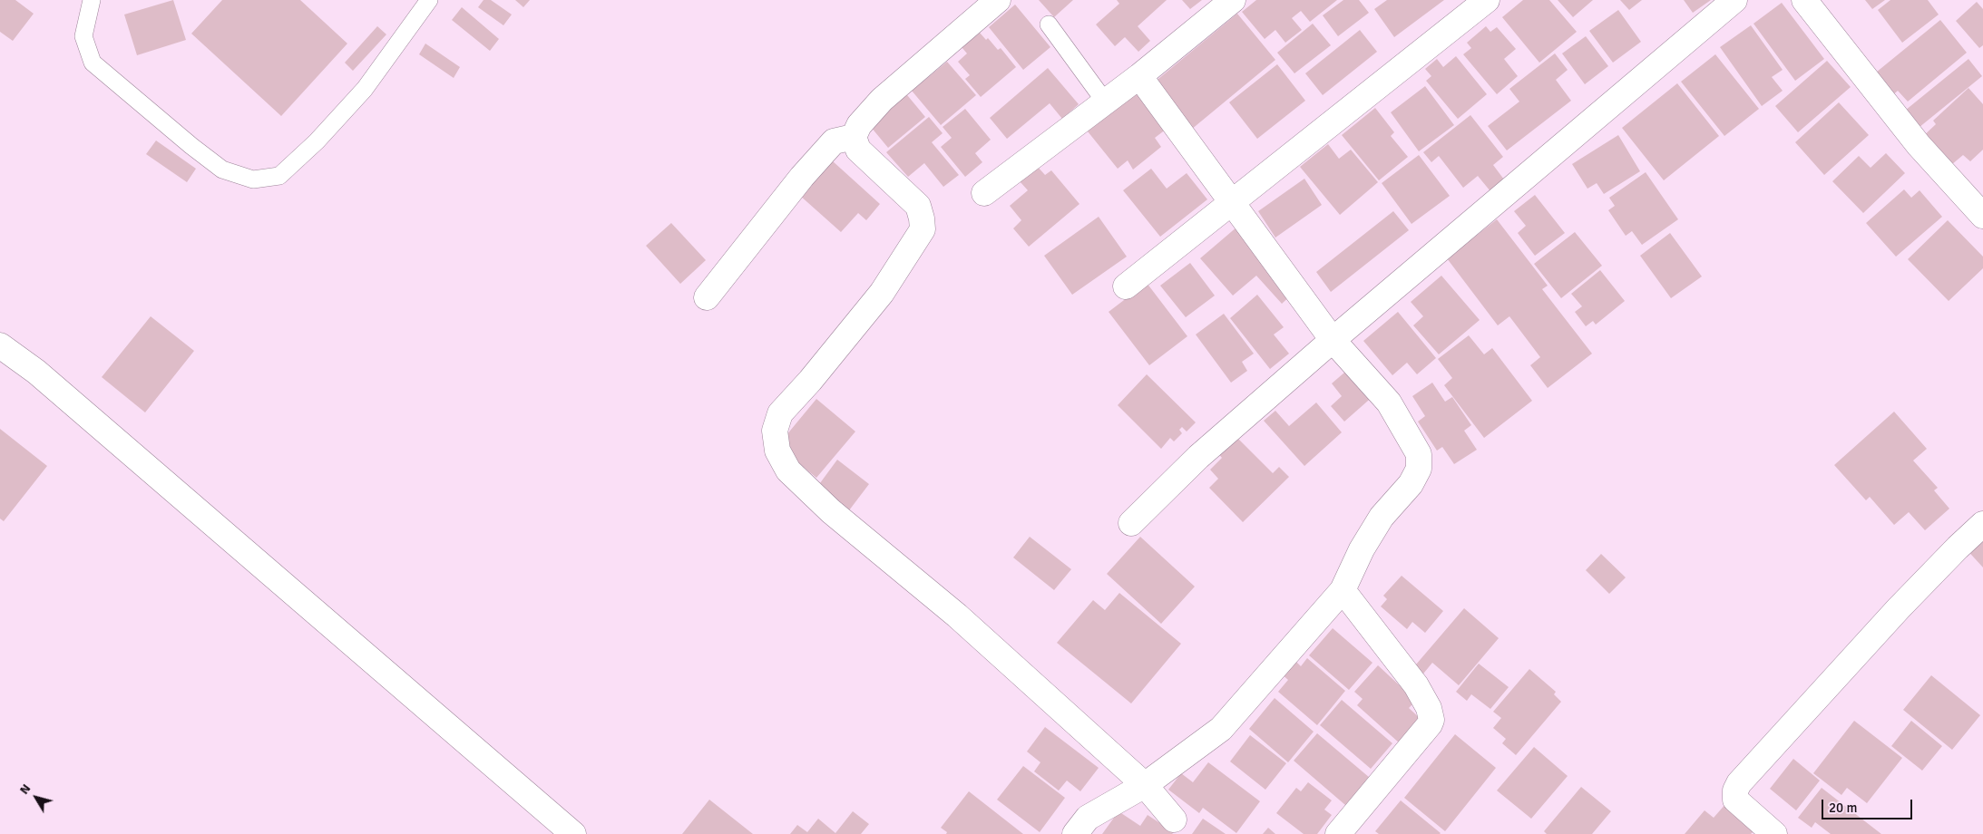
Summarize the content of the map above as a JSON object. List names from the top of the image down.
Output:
{
  "scale_bar": "20 m",
  "north": "top left"
}
